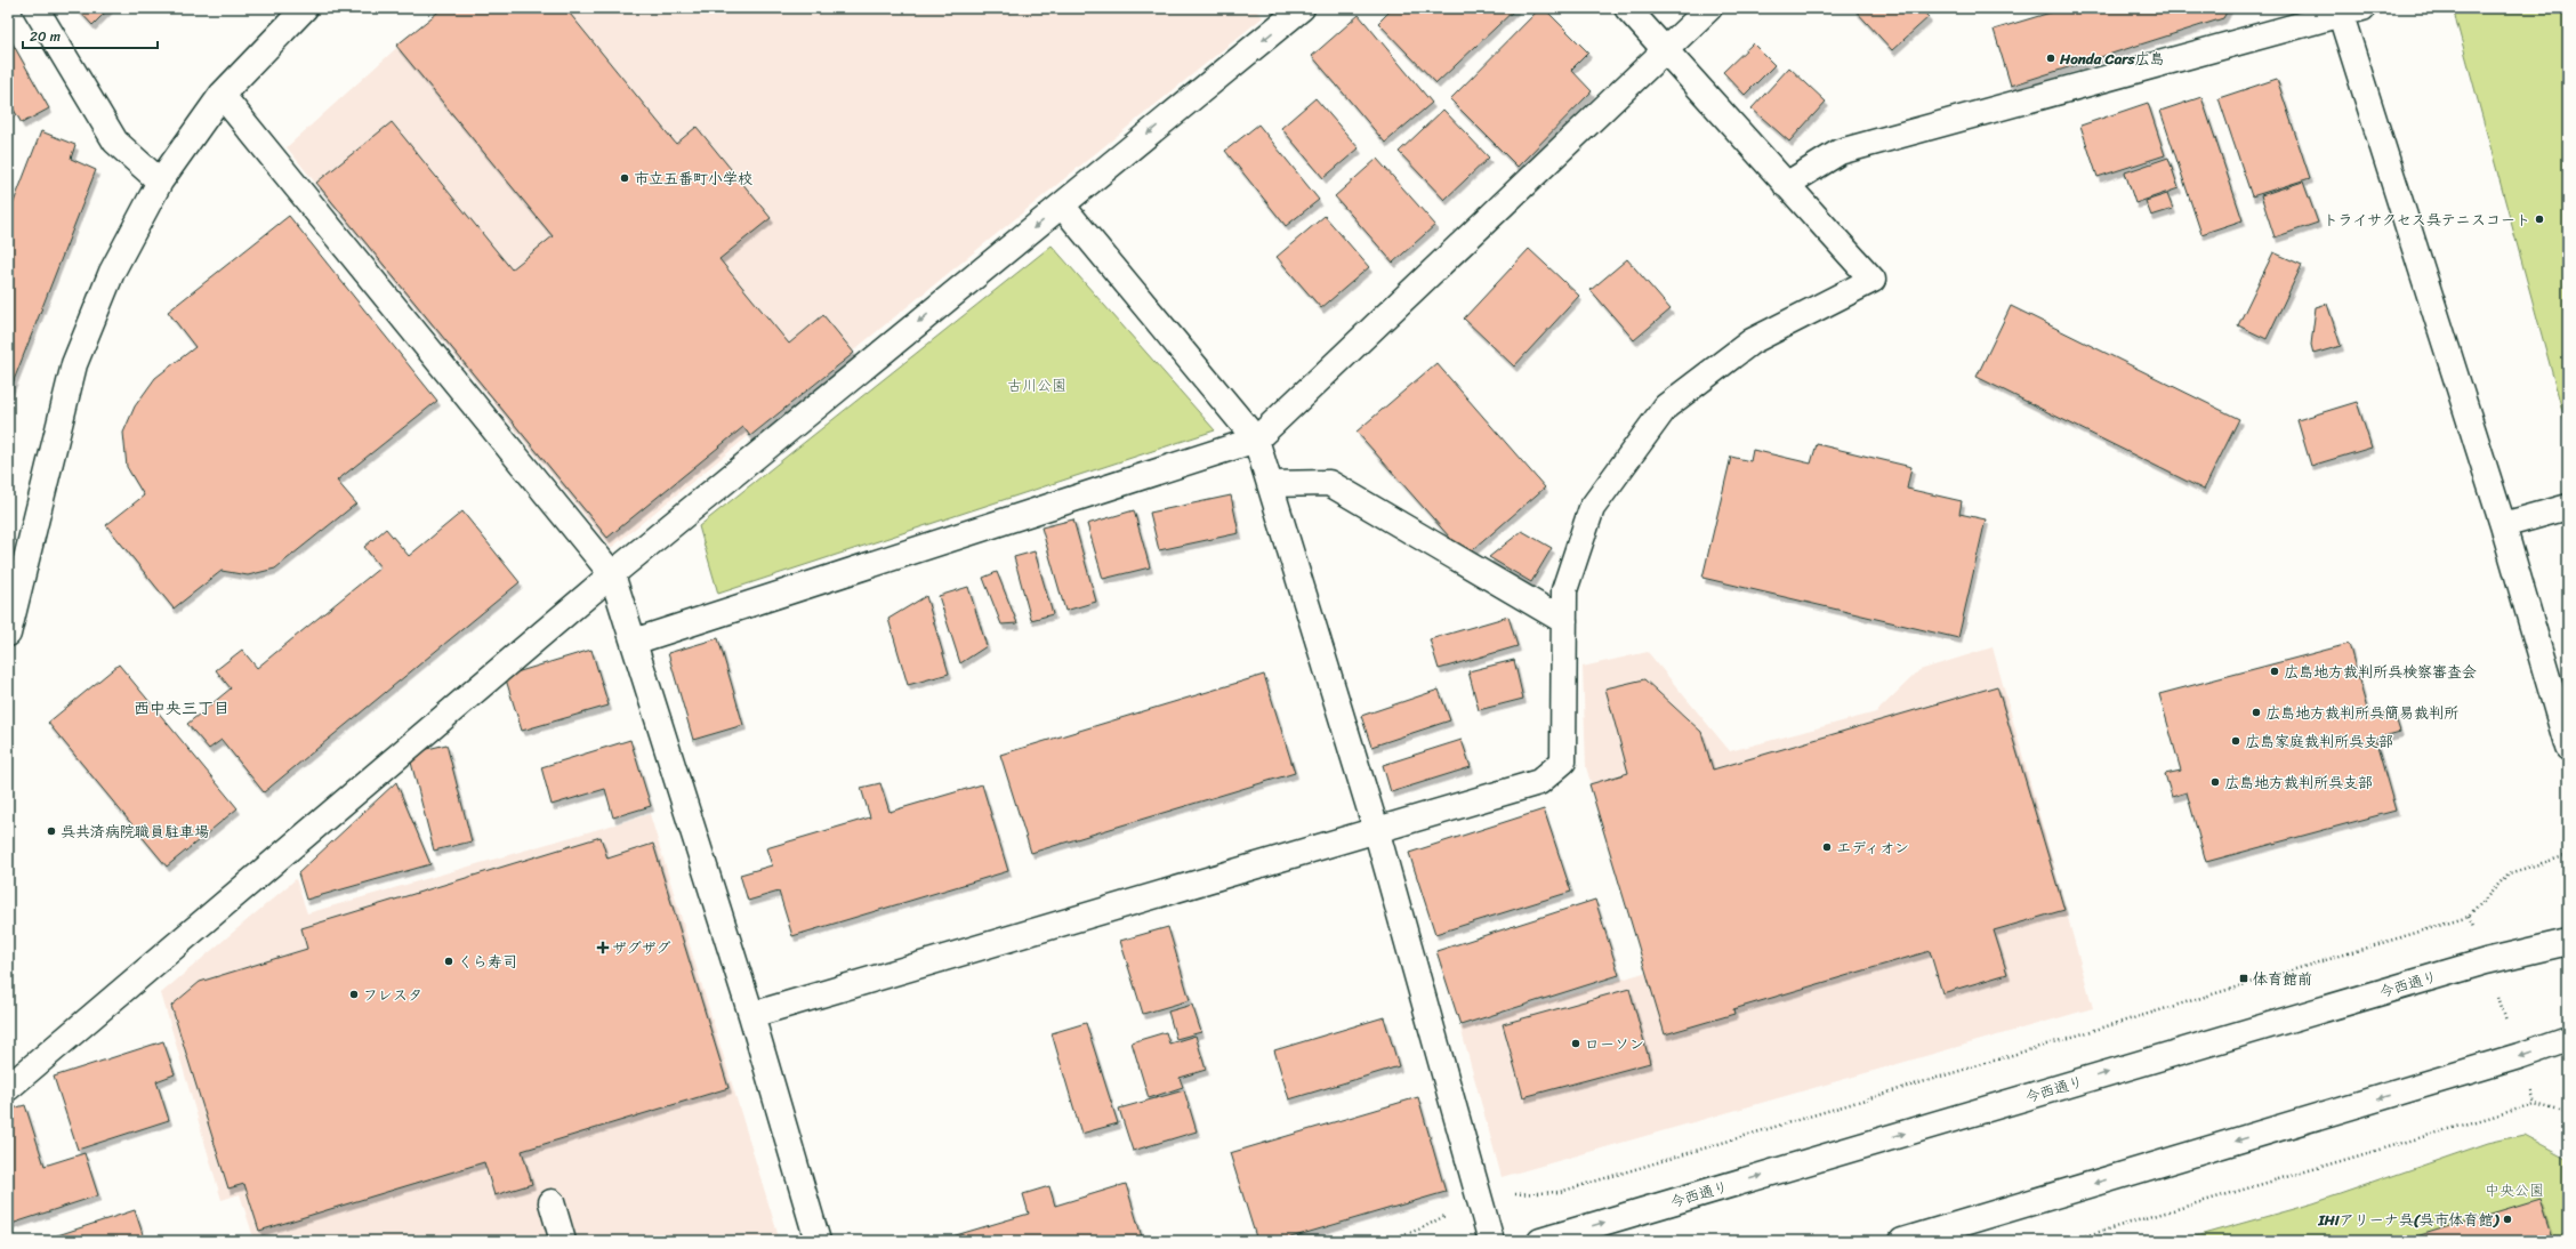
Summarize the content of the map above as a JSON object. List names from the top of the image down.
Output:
{
  "streets": {
    "street": ["今西通り"]
  },
  "districts": ["西中央三丁目"],
  "parks": ["古川公園", "中央公園"],
  "places": {
    "other": [
      "Honda Cars広島",
      "市立五番町小学校",
      "トライサクセス呉テニスコート",
      "広島地方裁判所呉検察審査会",
      "広島地方裁判所呉簡易裁判所",
      "広島家庭裁判所呉支部",
      "広島地方裁判所呉支部",
      "呉共済病院職員駐車場",
      "エディオン",
      "くら寿司",
      "フレスタ",
      "ローソン",
      "IHIアリーナ呉(呉市体育館)"
    ],
    "health": ["ザグザグ"],
    "transit": ["体育館前"]
  },
  "scale_bar": "20 m"
}
